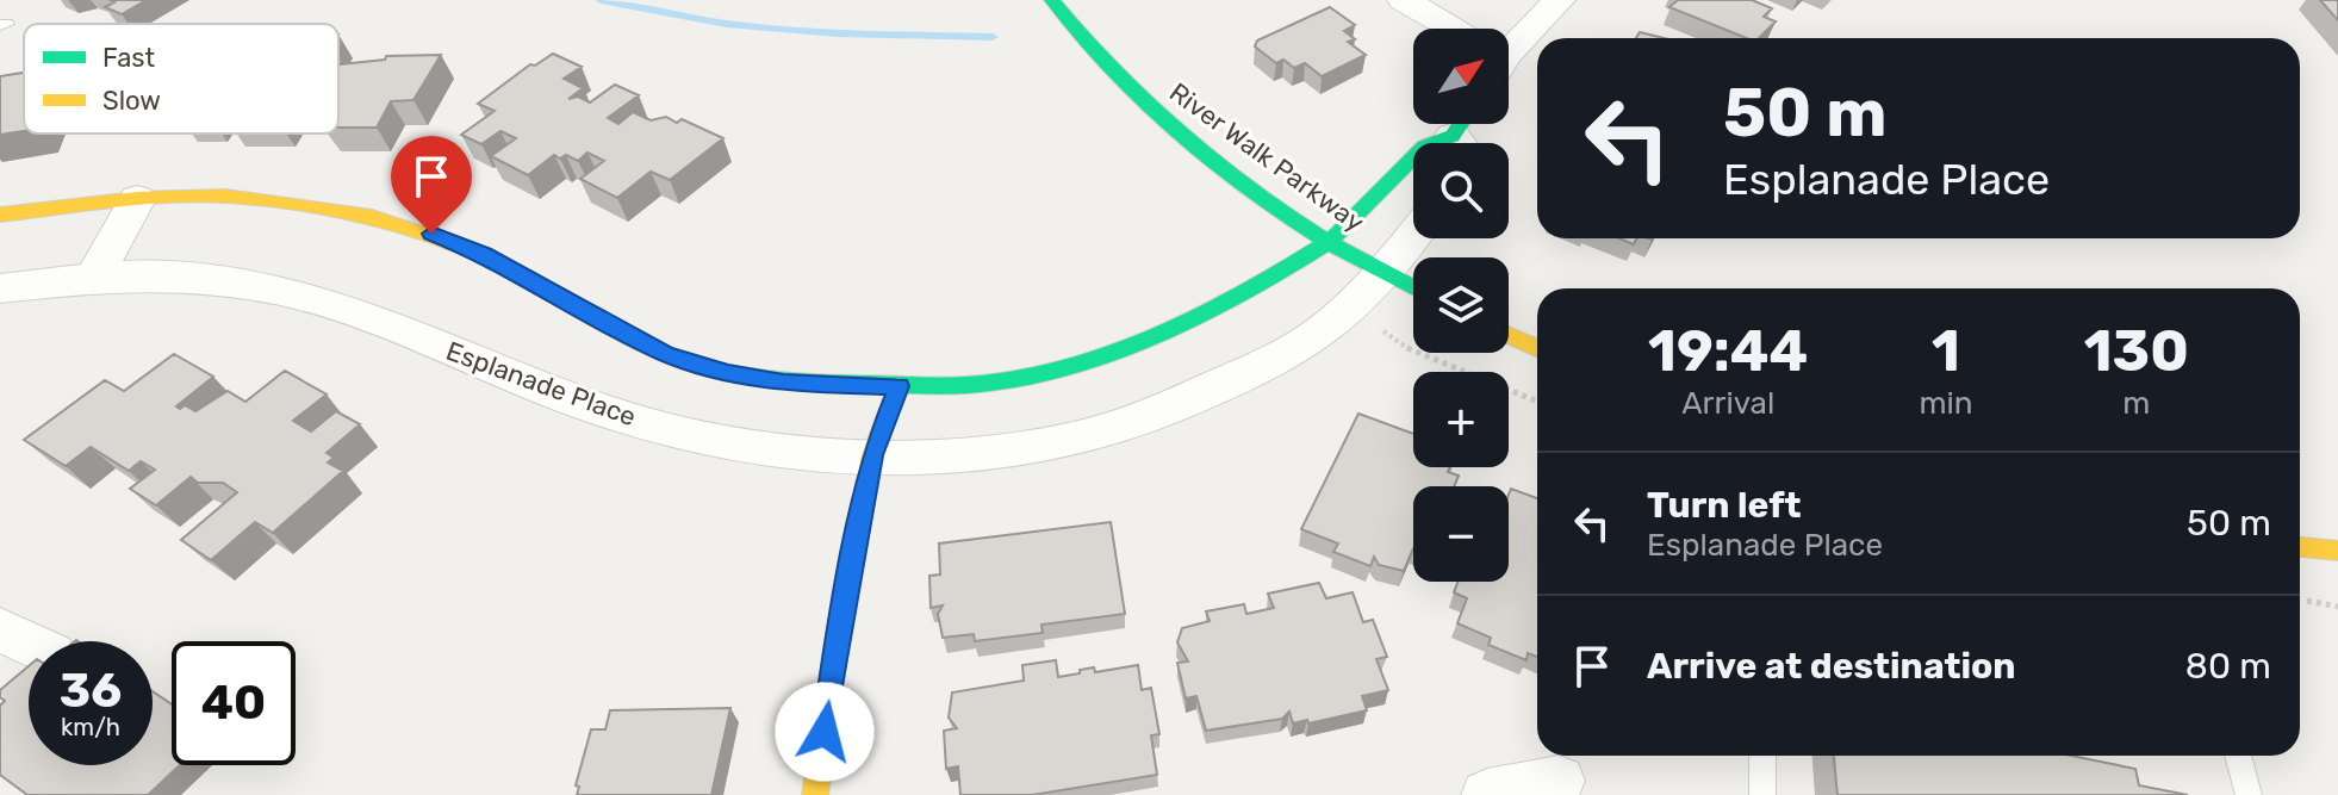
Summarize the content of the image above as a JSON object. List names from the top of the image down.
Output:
{
  "streets": {
    "street": ["River Walk Parkway", "Esplanade Place"]
  },
  "crossings": [
    ["River Walk Parkway", "Esplanade Place"]
  ],
  "legend": ["Fast", "Slow"],
  "north": "top right",
  "page": {
    "map_buttons": ["+", "−"],
    "turn": ["50 m", "Esplanade Place"],
    "eta": [
      "19:44",
      "Arrival",
      "1",
      "min",
      "130",
      "m"
    ],
    "list": [
      {
        "name": "Turn left",
        "note": "Esplanade Place",
        "value": "50 m"
      },
      {
        "name": "Arrive at destination",
        "value": "80 m"
      }
    ],
    "speed": "36 km/h",
    "limit": "40"
  }
}
